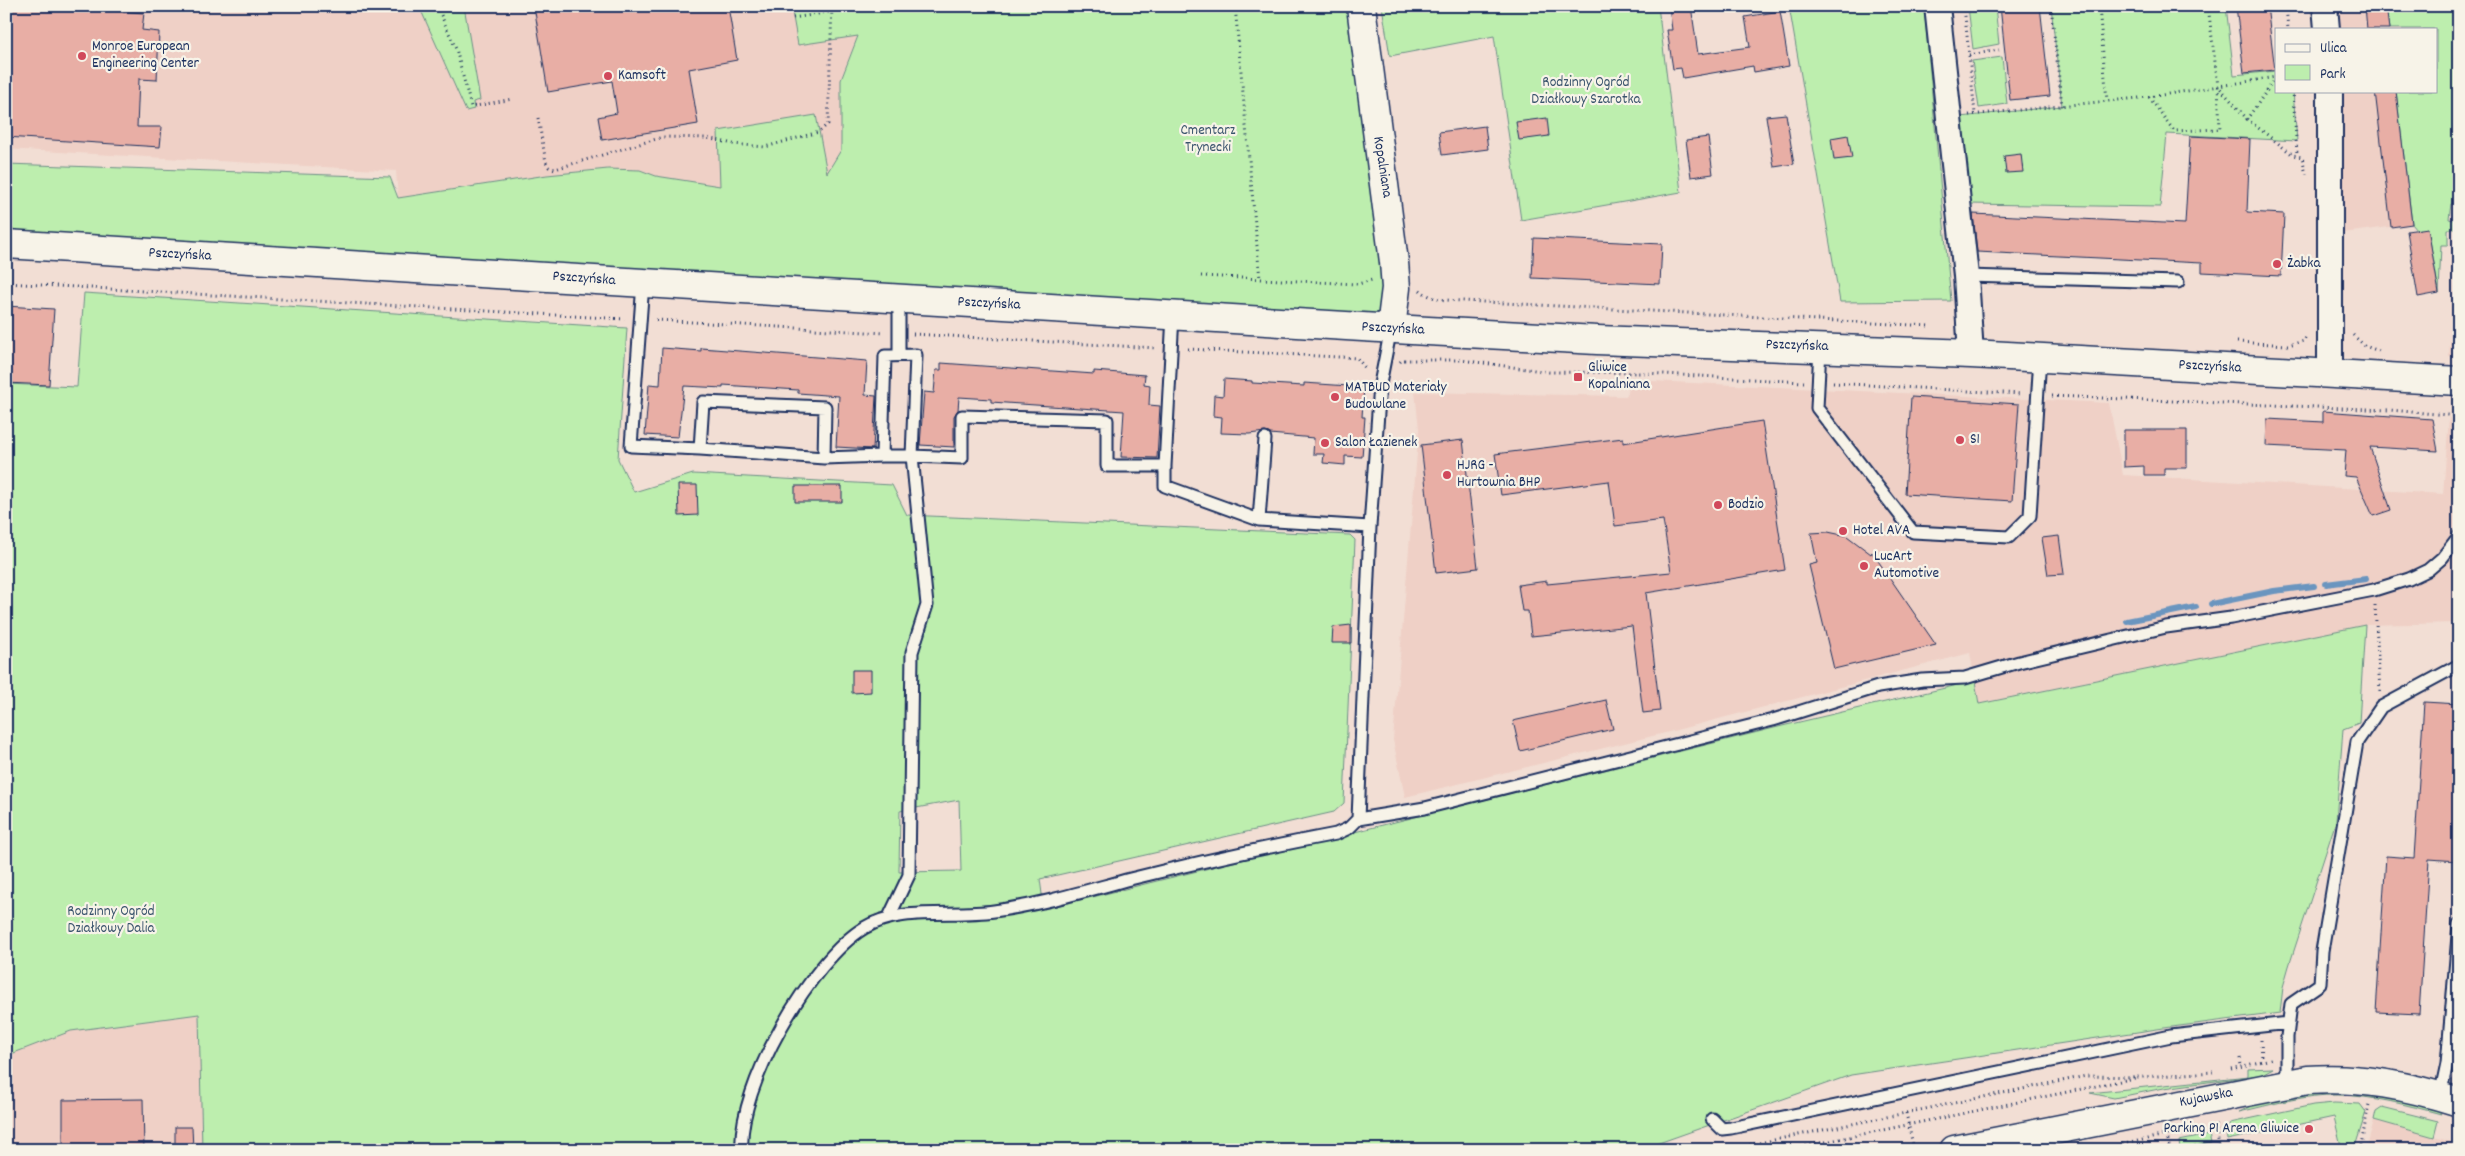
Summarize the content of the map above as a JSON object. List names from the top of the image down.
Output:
{
  "streets": {
    "main road": ["Kopalniana", "Pszczyńska", "Kujawska"]
  },
  "crossings": [
    ["Kopalniana", "Pszczyńska"]
  ],
  "parks": ["Rodzinny Ogród Działkowy Szarotka", "Cmentarz Trynecki", "Rodzinny Ogród Działkowy Dalia"],
  "places": {
    "other": [
      "Monroe European Engineering Center",
      "Kamsoft",
      "Żabka",
      "MATBUD Materiały Budowlane",
      "S1",
      "Salon Łazienek",
      "HJRG - Hurtownia BHP",
      "Bodzio",
      "Hotel AVA",
      "LucArt Automotive",
      "Parking P1 Arena Gliwice"
    ],
    "transit": ["Gliwice Kopalniana"]
  },
  "legend": ["Ulica", "Park"]
}
